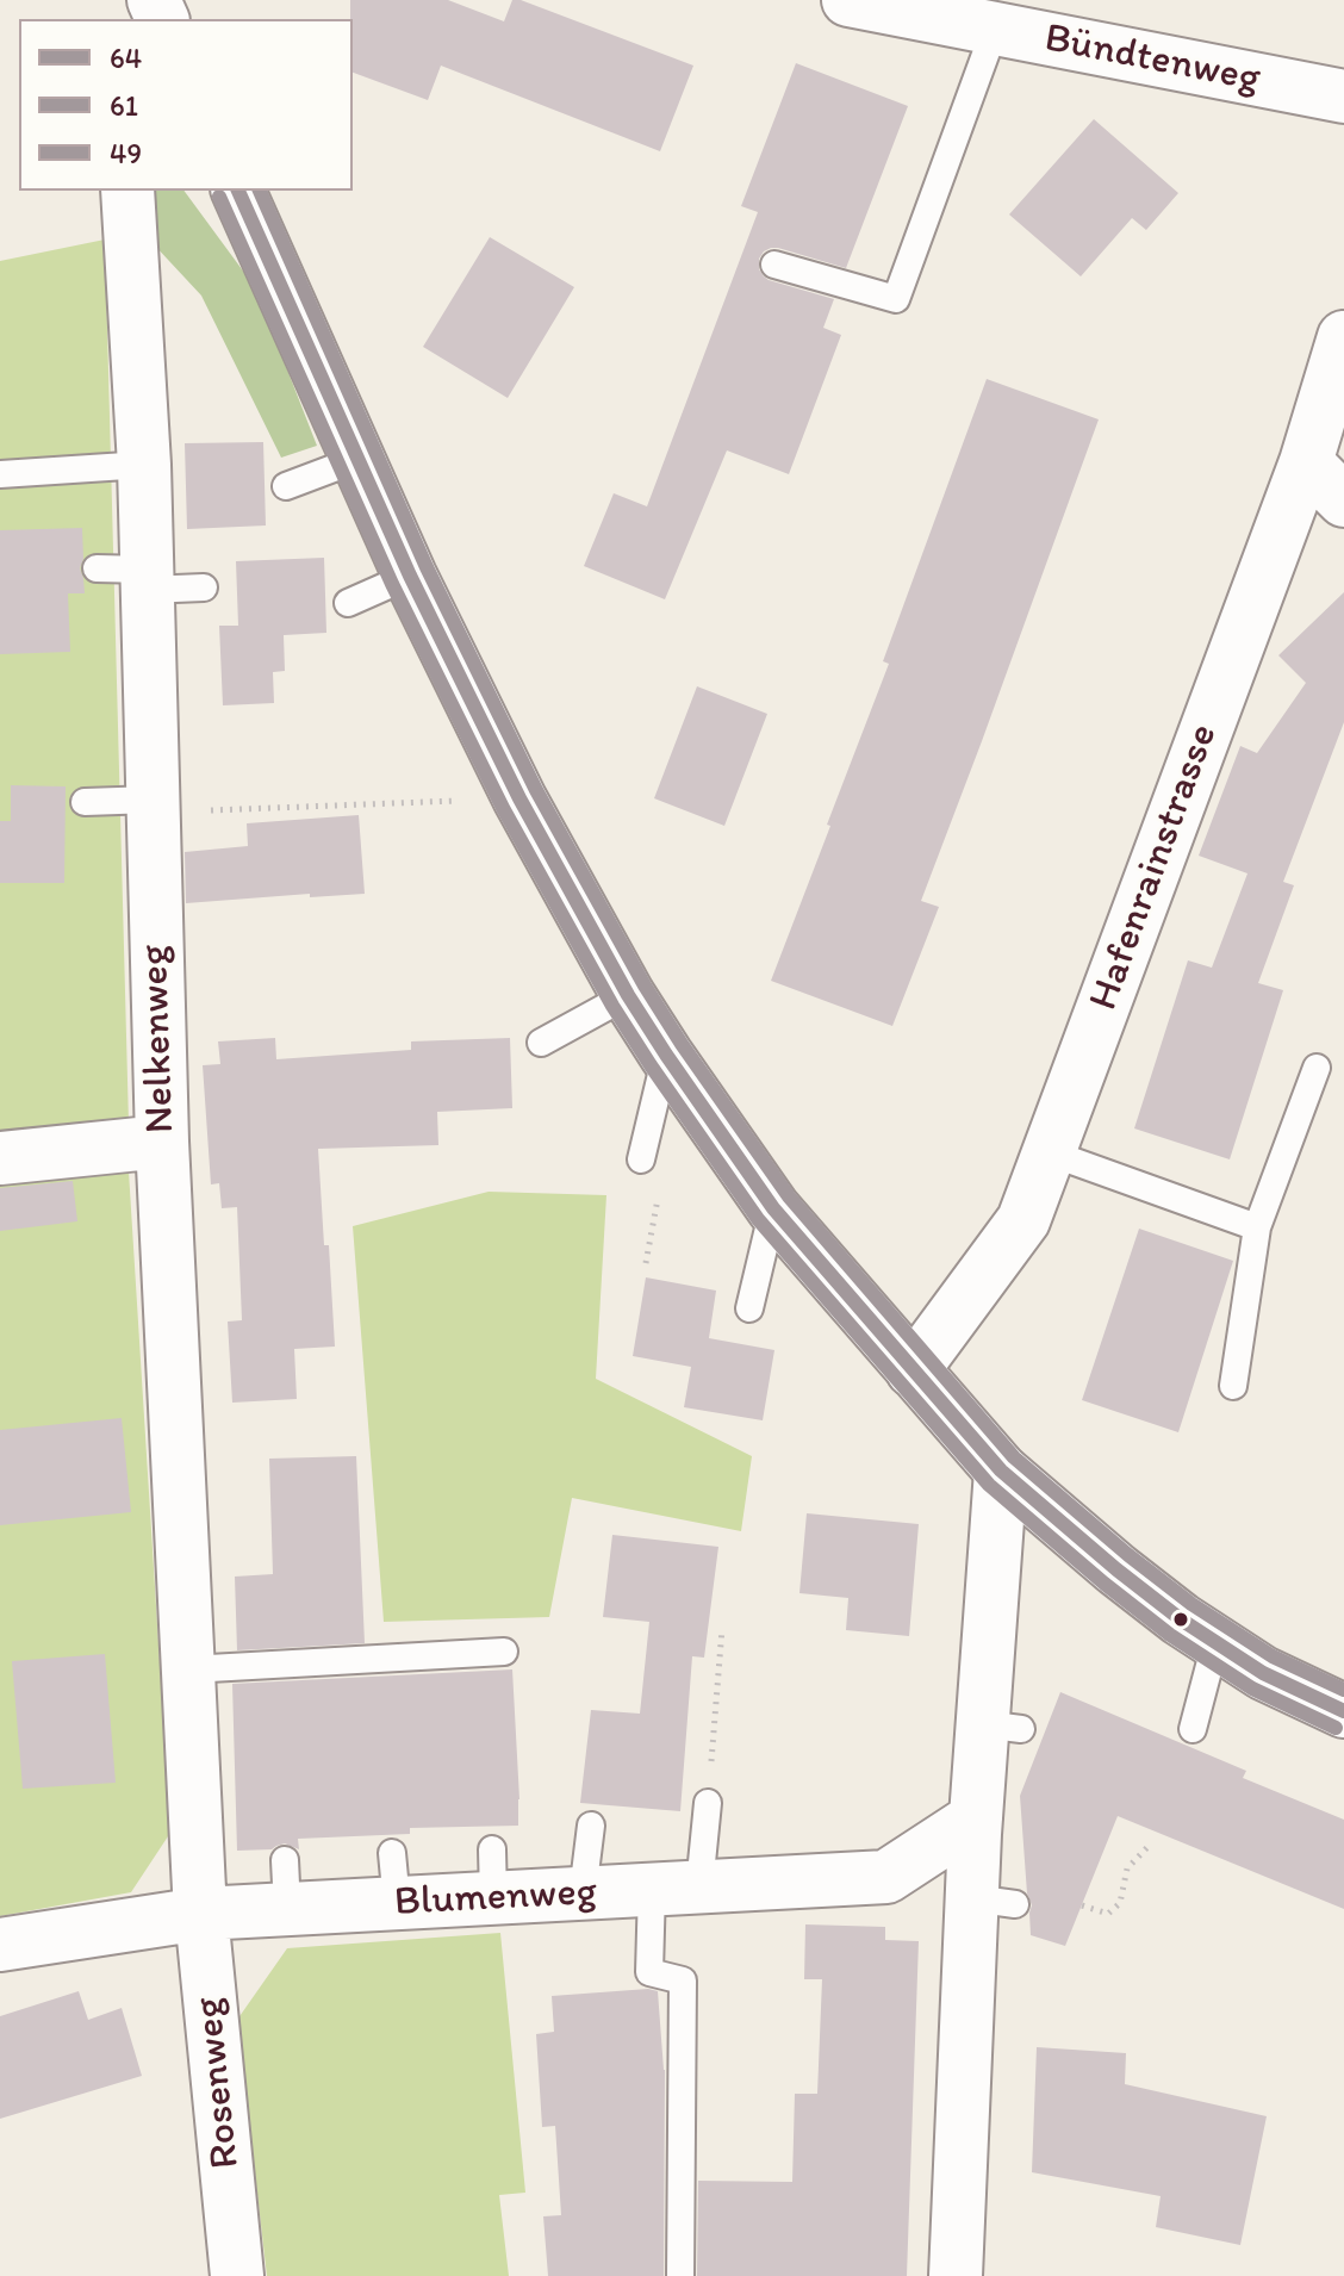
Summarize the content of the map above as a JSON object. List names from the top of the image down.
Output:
{
  "streets": {
    "street": [
      "Bündtenweg",
      "Hafenrainstrasse",
      "Nelkenweg",
      "Blumenweg",
      "Rosenweg"
    ]
  },
  "crossings": [
    ["Nelkenweg", "Blumenweg"],
    ["Nelkenweg", "Rosenweg"],
    ["Blumenweg", "Rosenweg"]
  ],
  "lines": ["transit line 64", "transit line 49", "transit line 61"],
  "legend": ["64", "61", "49"]
}
